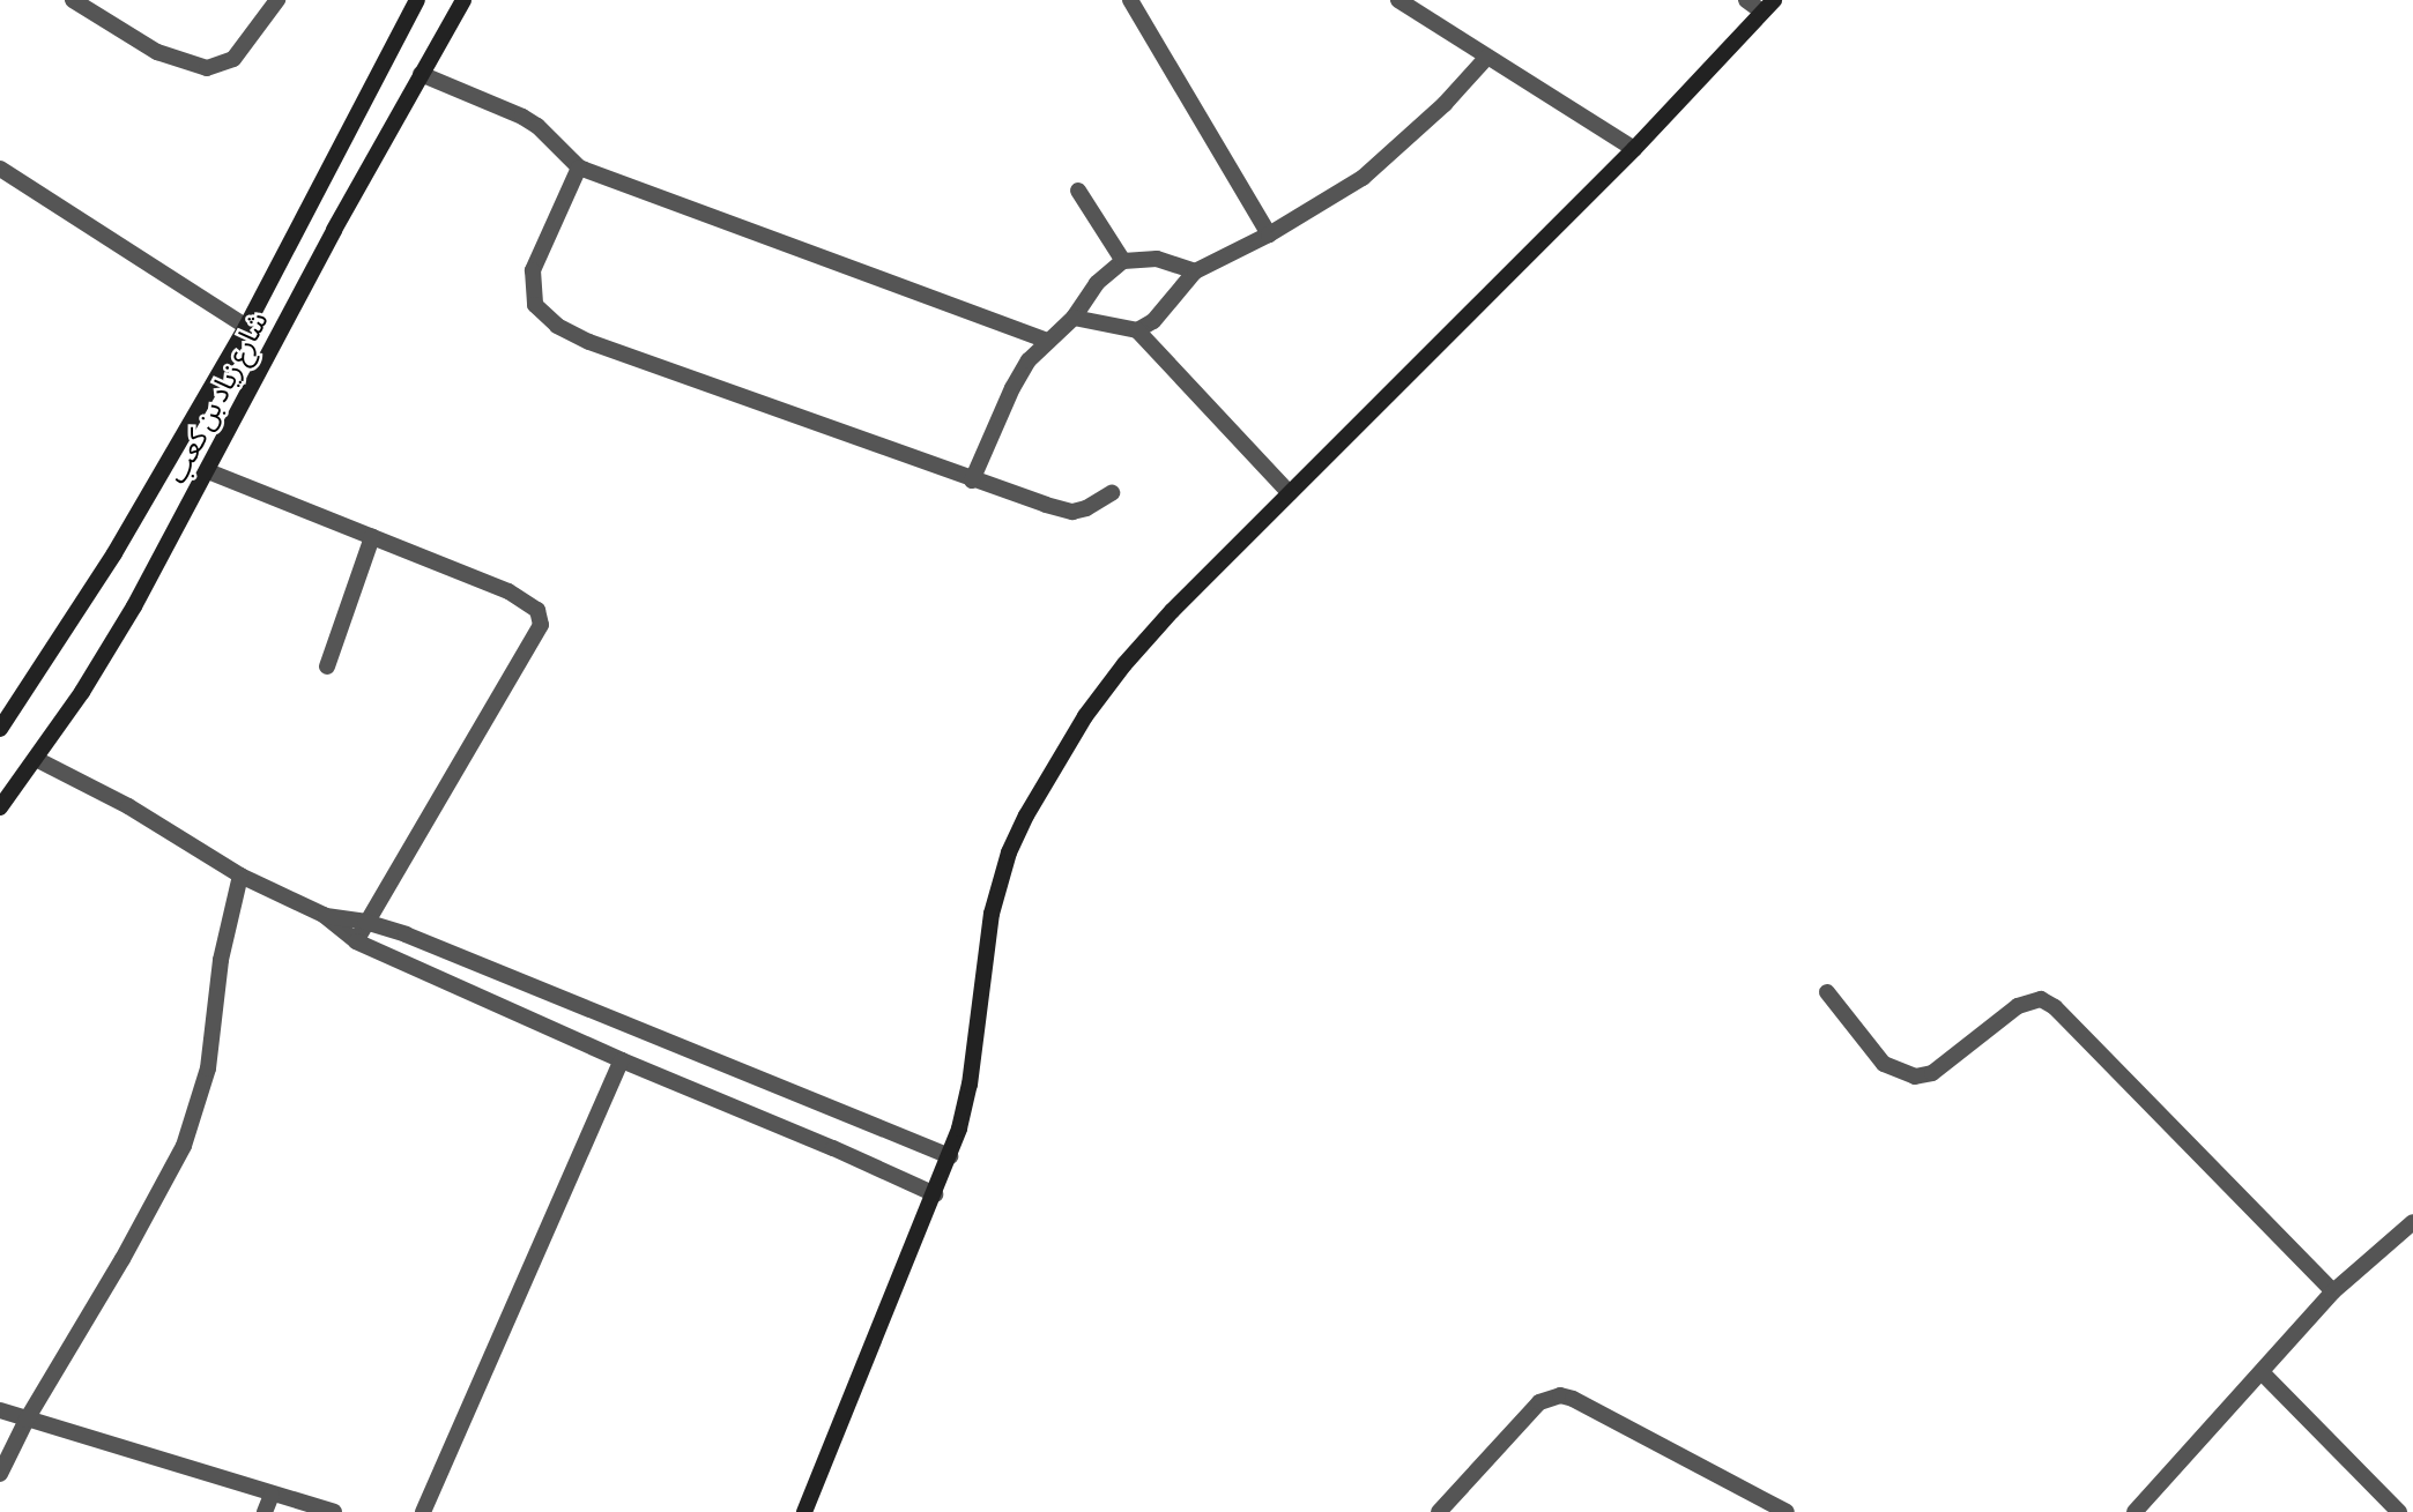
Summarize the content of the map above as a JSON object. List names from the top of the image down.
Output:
{
  "streets": {
    "street": ["شارع زياد بن كعب"]
  }
}
